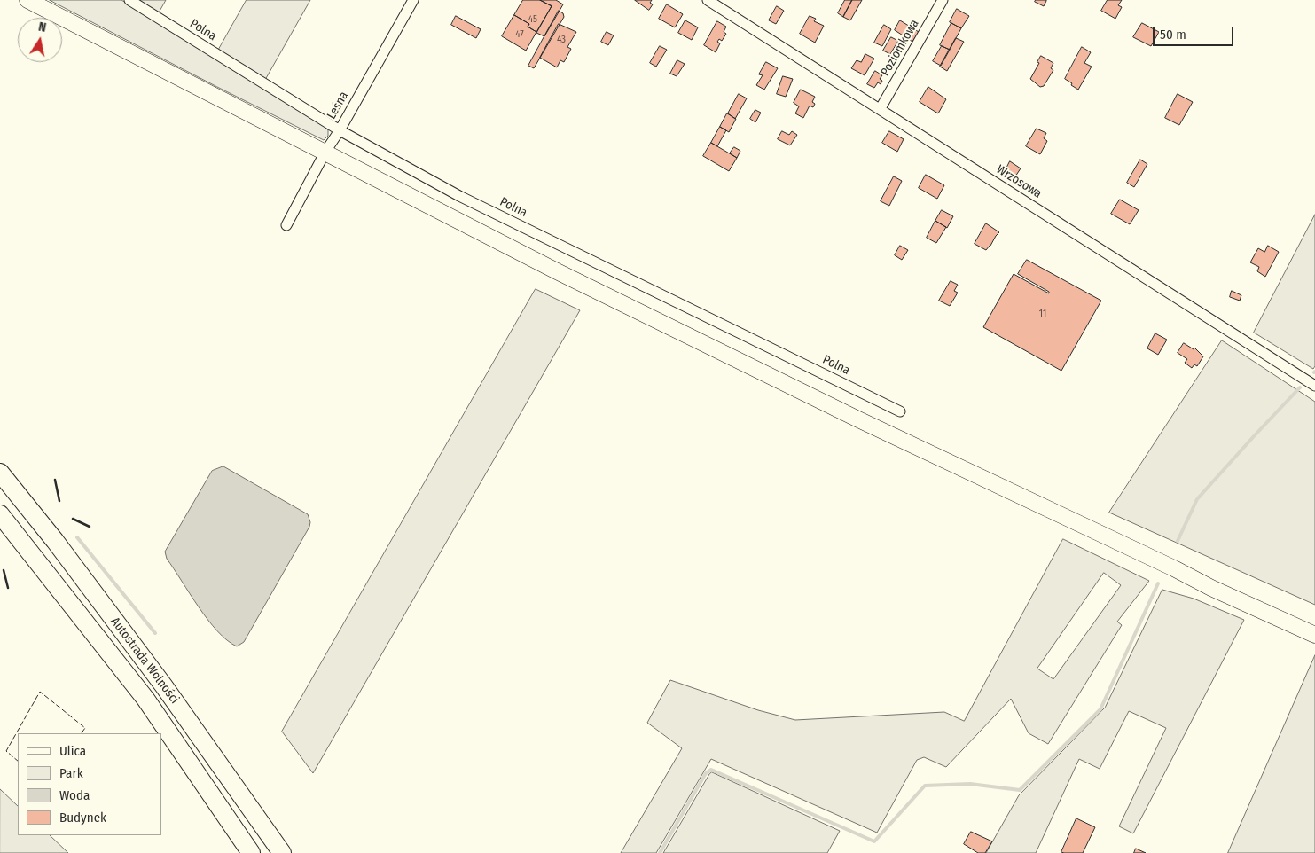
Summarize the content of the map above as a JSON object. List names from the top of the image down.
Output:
{
  "streets": {
    "highway": ["Autostrada Wolności"],
    "street": [
      "Polna",
      "Poziomkowa",
      "Leśna",
      "Wrzosowa"
    ]
  },
  "crossings": [
    ["Polna", "Leśna"],
    ["Poziomkowa", "Wrzosowa"]
  ],
  "house_numbers": [
    "45",
    "47",
    "43",
    "11"
  ],
  "legend": [
    "Ulica",
    "Park",
    "Woda",
    "Budynek"
  ],
  "scale_bar": "50 m",
  "north": "top"
}
